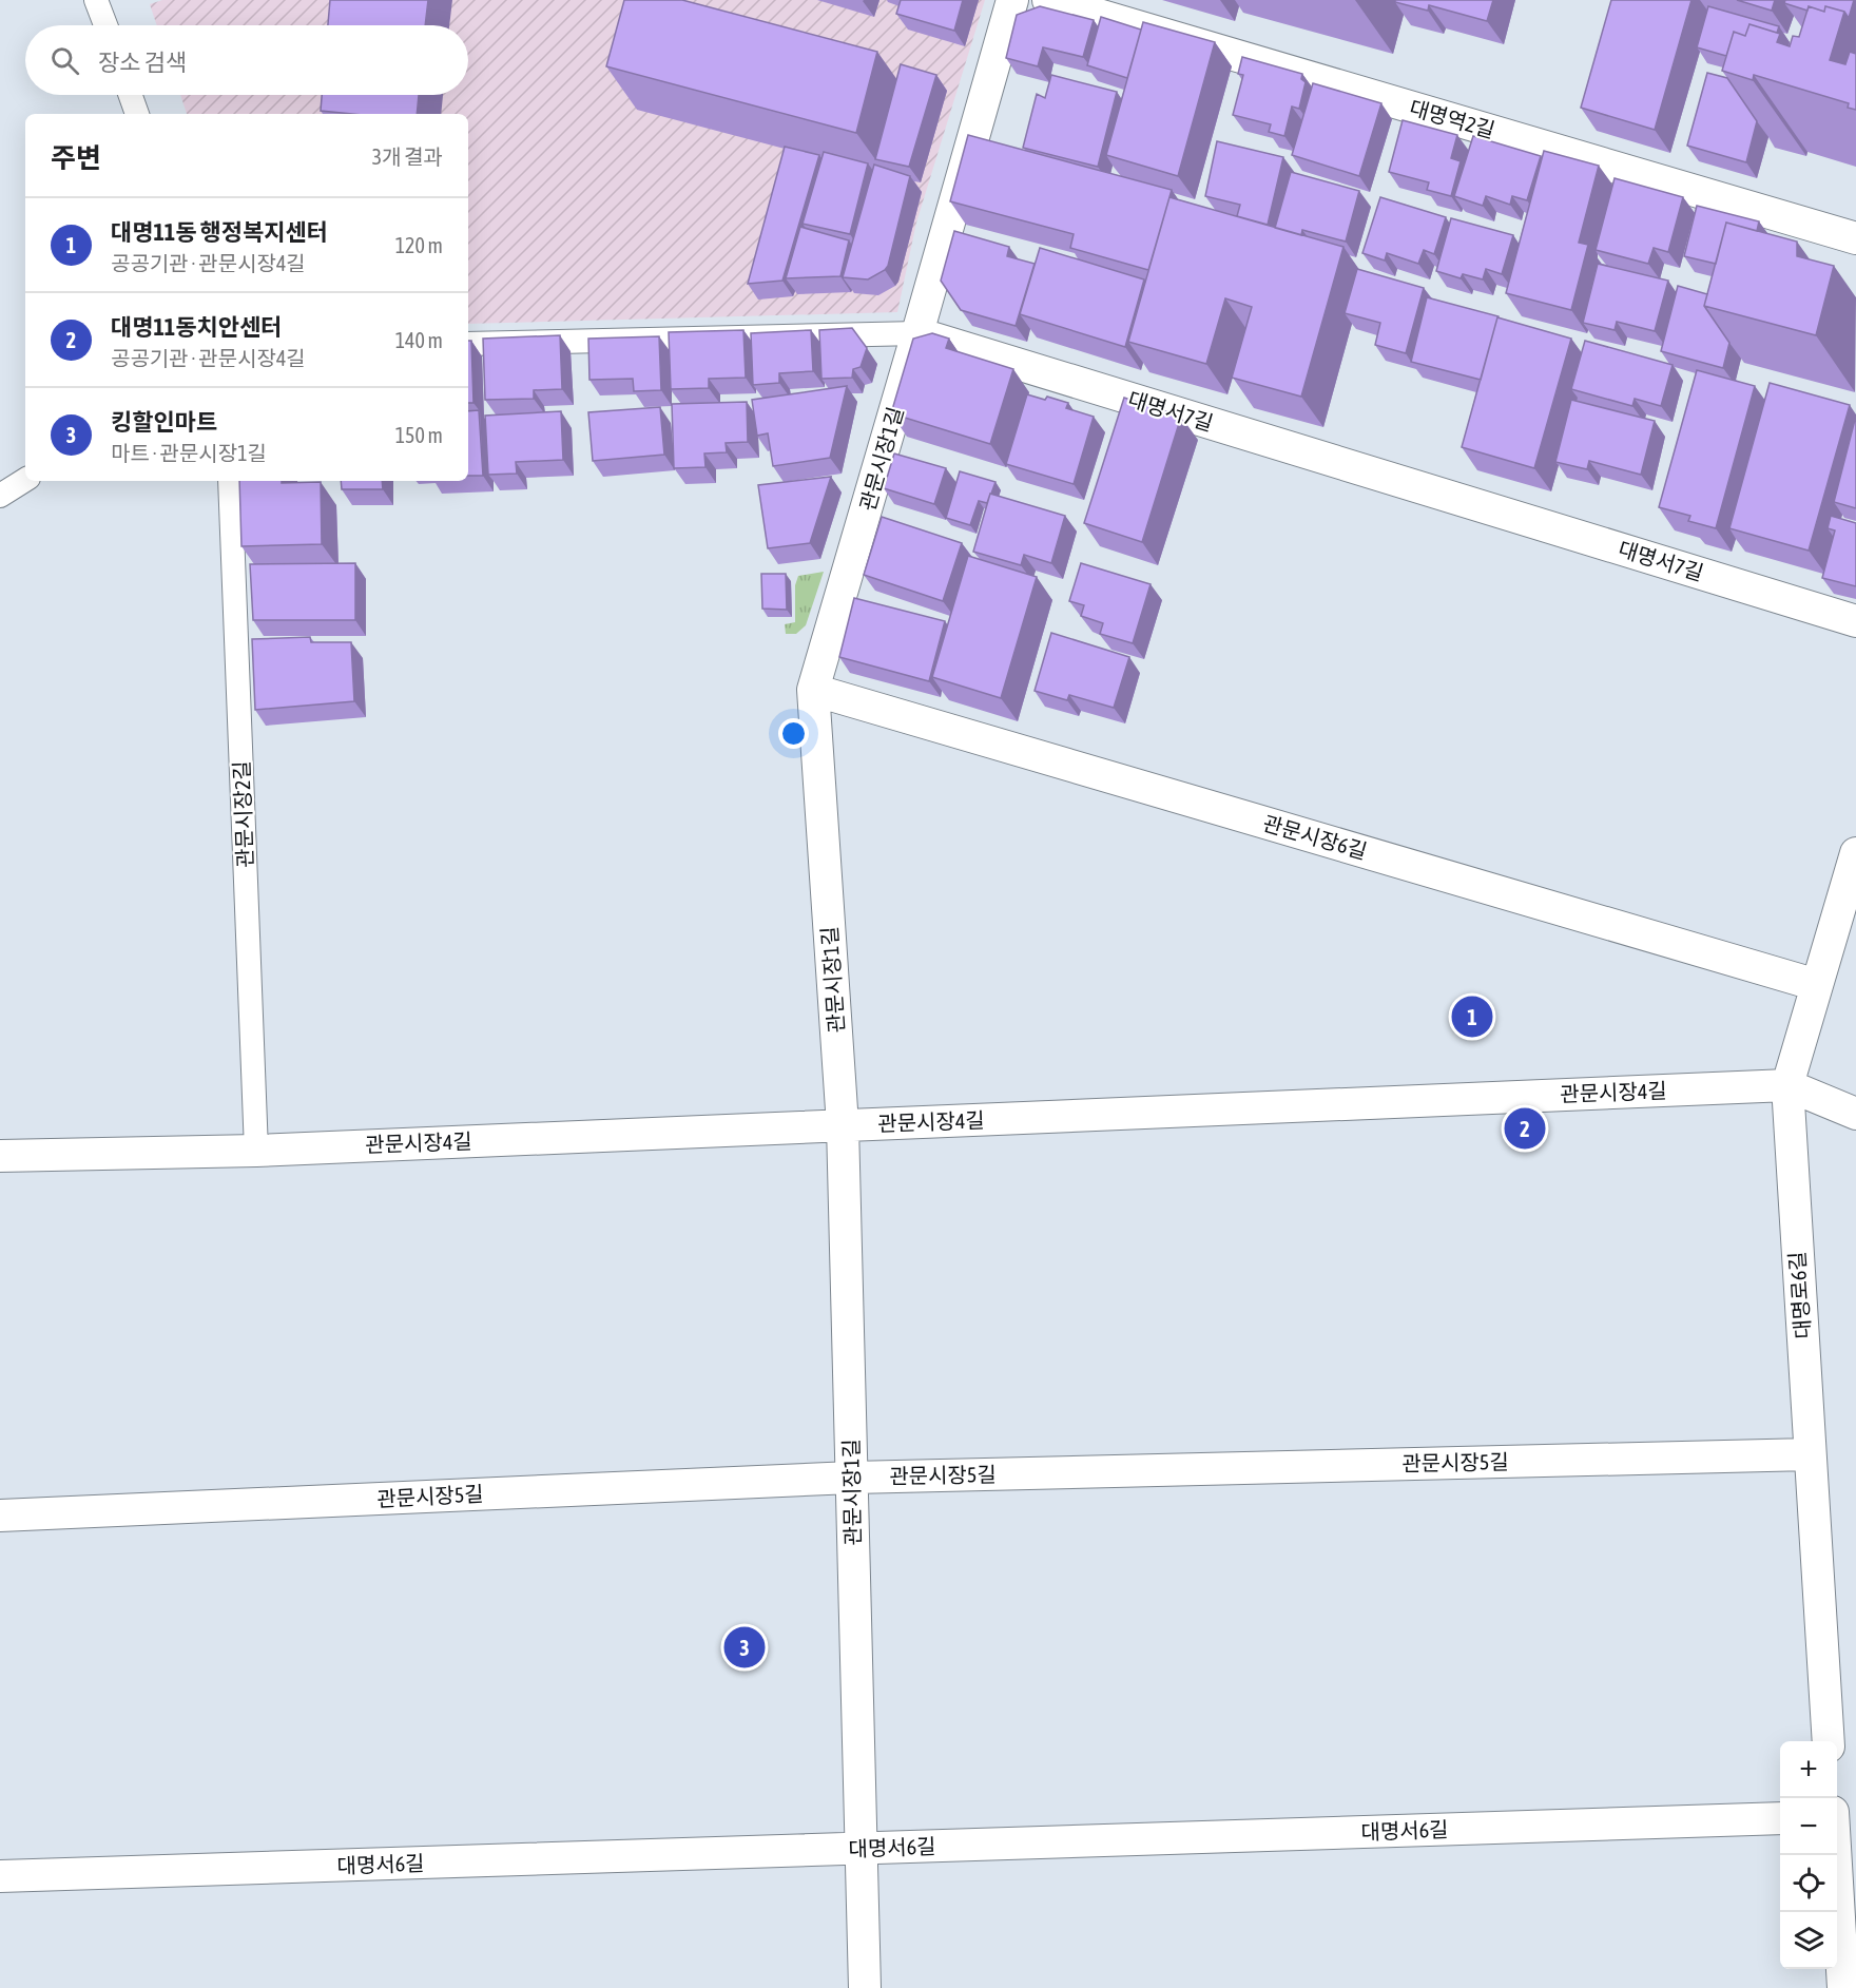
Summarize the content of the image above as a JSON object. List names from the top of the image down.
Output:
{
  "streets": {
    "street": [
      "대명역2길",
      "대명서7길",
      "관문시장1길",
      "관문시장2길",
      "관문시장6길",
      "관문시장4길",
      "대명로6길",
      "관문시장5길",
      "대명서6길"
    ]
  },
  "crossings": [
    ["대명서7길", "관문시장1길"],
    ["관문시장1길", "관문시장6길"],
    ["관문시장1길", "관문시장4길"],
    ["관문시장1길", "관문시장5길"],
    ["관문시장1길", "대명서6길"],
    ["관문시장2길", "관문시장4길"],
    ["관문시장6길", "대명로6길"],
    ["관문시장4길", "대명로6길"],
    ["대명로6길", "관문시장5길"]
  ],
  "page": {
    "search": "장소 검색",
    "heading": ["주변", "3개 결과"],
    "list": [
      {
        "mark": "1",
        "name": "대명11동 행정복지센터",
        "note": "공공기관 · 관문시장4길",
        "value": "120 m"
      },
      {
        "mark": "2",
        "name": "대명11동치안센터",
        "note": "공공기관 · 관문시장4길",
        "value": "140 m"
      },
      {
        "mark": "3",
        "name": "킹할인마트",
        "note": "마트 · 관문시장1길",
        "value": "150 m"
      }
    ],
    "pins": ["1", "2", "3"],
    "map_buttons": ["+", "−"]
  }
}
